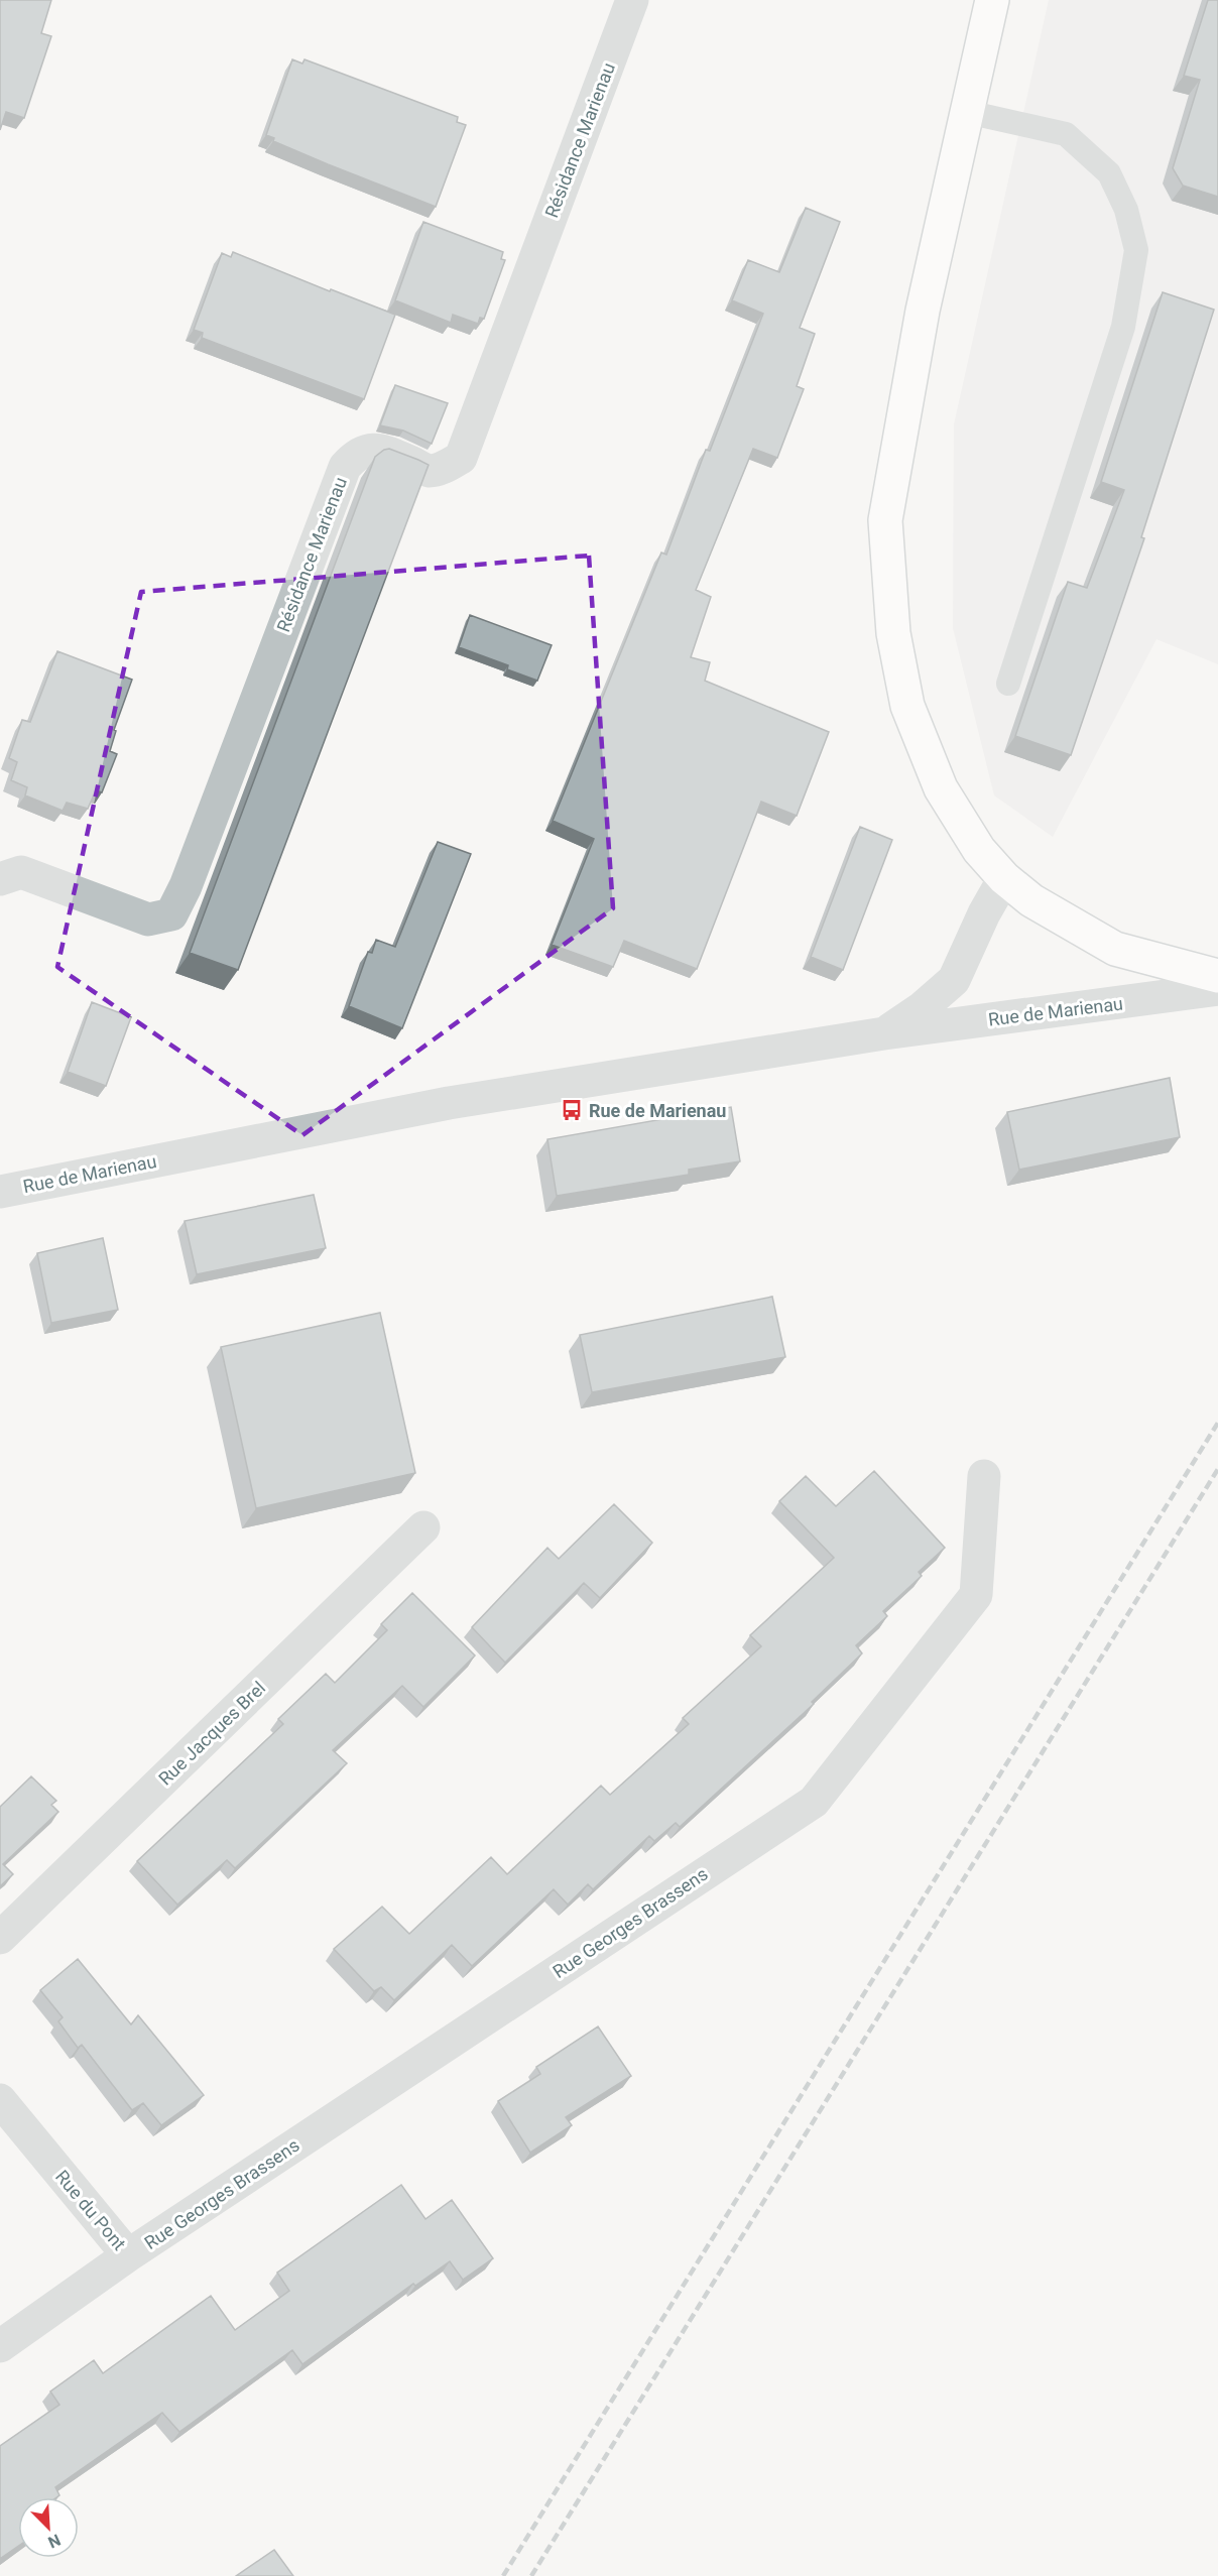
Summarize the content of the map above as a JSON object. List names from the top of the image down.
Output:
{
  "streets": {
    "street": [
      "Résidance Marienau",
      "Rue de Marienau",
      "Rue Jacques Brel",
      "Rue Georges Brassens",
      "Rue du Pont"
    ]
  },
  "crossings": [
    ["Rue Georges Brassens", "Rue du Pont"]
  ],
  "places": {
    "bus stop": ["Rue de Marienau"]
  },
  "north": "bottom right"
}
